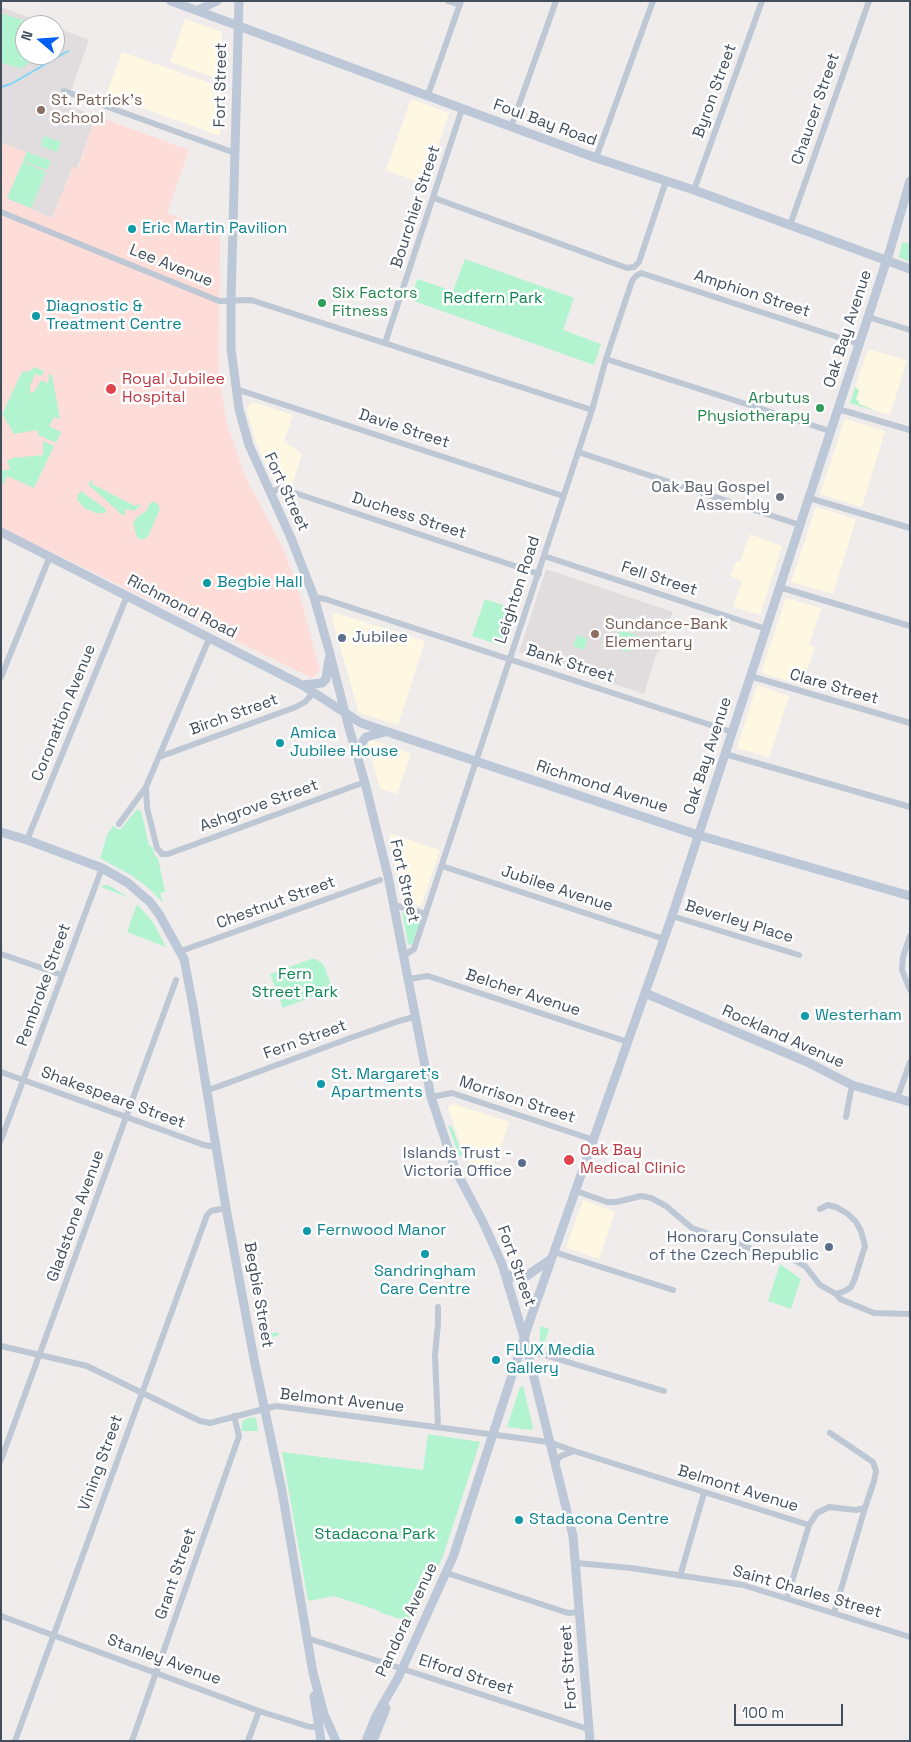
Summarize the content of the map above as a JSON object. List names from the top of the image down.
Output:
{
  "streets": {
    "main road": [
      "Fort Street",
      "Foul Bay Road",
      "Oak Bay Avenue",
      "Richmond Road",
      "Richmond Avenue",
      "Rockland Avenue",
      "Begbie Street",
      "Pandora Avenue"
    ],
    "street": [
      "Byron Street",
      "Chaucer Street",
      "Bourchier Street",
      "Lee Avenue",
      "Amphion Street",
      "Davie Street",
      "Duchess Street",
      "Fell Street",
      "Leighton Road",
      "Bank Street",
      "Clare Street",
      "Coronation Avenue",
      "Birch Street",
      "Ashgrove Street",
      "Jubilee Avenue",
      "Chestnut Street",
      "Beverley Place",
      "Pembroke Street",
      "Belcher Avenue",
      "Fern Street",
      "Shakespeare Street",
      "Morrison Street",
      "Gladstone Avenue",
      "Belmont Avenue",
      "Vining Street",
      "Grant Street",
      "Saint Charles Street",
      "Stanley Avenue",
      "Elford Street"
    ]
  },
  "crossings": [
    ["Fort Street", "Foul Bay Road"],
    ["Fort Street", "Lee Avenue"],
    ["Fort Street", "Oak Bay Avenue"],
    ["Fort Street", "Davie Street"],
    ["Fort Street", "Duchess Street"],
    ["Fort Street", "Leighton Road"],
    ["Fort Street", "Richmond Road"],
    ["Fort Street", "Bank Street"],
    ["Fort Street", "Richmond Avenue"],
    ["Fort Street", "Ashgrove Street"],
    ["Fort Street", "Belcher Avenue"],
    ["Fort Street", "Fern Street"],
    ["Fort Street", "Morrison Street"],
    ["Fort Street", "Belmont Avenue"],
    ["Fort Street", "Saint Charles Street"],
    ["Fort Street", "Pandora Avenue"],
    ["Fort Street", "Elford Street"],
    ["Byron Street", "Foul Bay Road"],
    ["Chaucer Street", "Foul Bay Road"],
    ["Foul Bay Road", "Bourchier Street"],
    ["Foul Bay Road", "Oak Bay Avenue"],
    ["Bourchier Street", "Lee Avenue"],
    ["Lee Avenue", "Leighton Road"],
    ["Amphion Street", "Oak Bay Avenue"],
    ["Amphion Street", "Leighton Road"],
    ["Oak Bay Avenue", "Fell Street"],
    ["Oak Bay Avenue", "Bank Street"],
    ["Oak Bay Avenue", "Clare Street"],
    ["Oak Bay Avenue", "Richmond Avenue"],
    ["Oak Bay Avenue", "Jubilee Avenue"],
    ["Oak Bay Avenue", "Beverley Place"],
    ["Oak Bay Avenue", "Belcher Avenue"],
    ["Oak Bay Avenue", "Rockland Avenue"],
    ["Oak Bay Avenue", "Morrison Street"],
    ["Oak Bay Avenue", "Pandora Avenue"],
    ["Davie Street", "Leighton Road"],
    ["Duchess Street", "Leighton Road"],
    ["Fell Street", "Leighton Road"],
    ["Leighton Road", "Bank Street"],
    ["Leighton Road", "Richmond Avenue"],
    ["Leighton Road", "Jubilee Avenue"],
    ["Richmond Road", "Coronation Avenue"],
    ["Richmond Road", "Birch Street"],
    ["Richmond Road", "Richmond Avenue"],
    ["Coronation Avenue", "Begbie Street"],
    ["Chestnut Street", "Begbie Street"],
    ["Pembroke Street", "Shakespeare Street"],
    ["Pembroke Street", "Begbie Street"],
    ["Fern Street", "Begbie Street"],
    ["Shakespeare Street", "Gladstone Avenue"],
    ["Shakespeare Street", "Begbie Street"],
    ["Gladstone Avenue", "Belmont Avenue"],
    ["Begbie Street", "Belmont Avenue"],
    ["Begbie Street", "Vining Street"],
    ["Begbie Street", "Stanley Avenue"],
    ["Begbie Street", "Elford Street"],
    ["Belmont Avenue", "Vining Street"],
    ["Belmont Avenue", "Grant Street"],
    ["Belmont Avenue", "Pandora Avenue"],
    ["Vining Street", "Stanley Avenue"],
    ["Grant Street", "Stanley Avenue"],
    ["Pandora Avenue", "Elford Street"]
  ],
  "parks": ["Redfern Park", "Fern Street Park", "Stadacona Park"],
  "places": [
    "St. Patrick's School",
    "Eric Martin Pavilion",
    "Six Factors Fitness",
    "Diagnostic & Treatment Centre",
    "Royal Jubilee Hospital",
    "Arbutus Physiotherapy",
    "Oak Bay Gospel Assembly",
    "Begbie Hall",
    "Sundance-Bank Elementary",
    "Jubilee",
    "Amica Jubilee House",
    "Westerham",
    "St. Margaret's Apartments",
    "Oak Bay Medical Clinic",
    "Islands Trust - Victoria Office",
    "Fernwood Manor",
    "Honorary Consulate of the Czech Republic",
    "Sandringham Care Centre",
    "FLUX Media Gallery",
    "Stadacona Centre"
  ],
  "scale_bar": "100 m",
  "north": "left"
}
